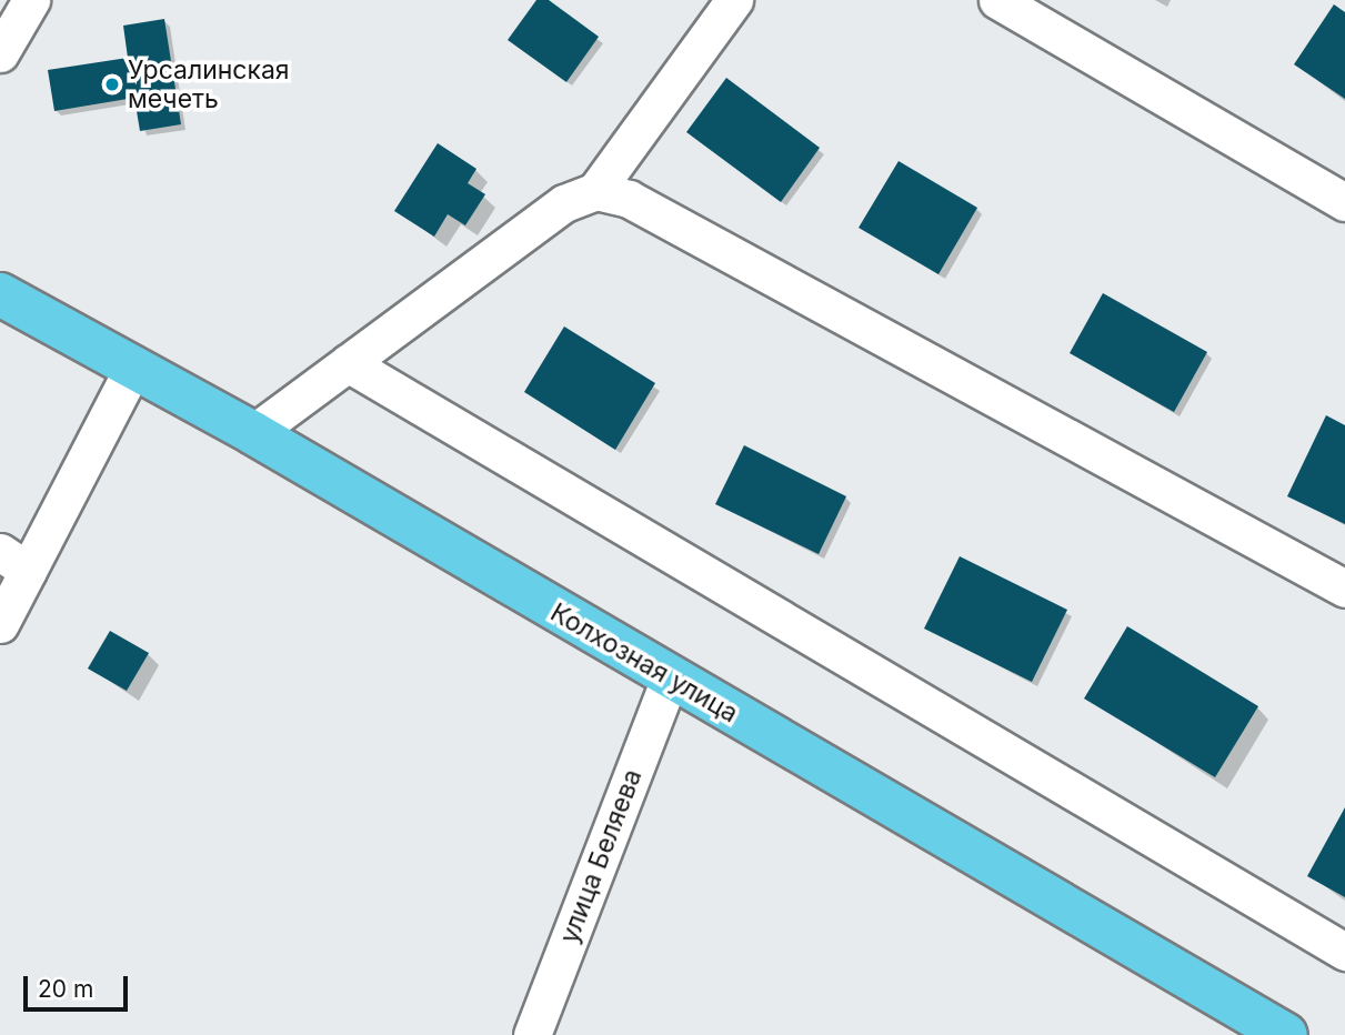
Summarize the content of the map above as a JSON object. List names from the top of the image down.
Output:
{
  "streets": {
    "main road": ["Колхозная улица"],
    "street": ["улица Беляева"]
  },
  "crossings": [
    ["Колхозная улица", "улица Беляева"]
  ],
  "places": ["Урсалинская мечеть"],
  "scale_bar": "20 m"
}
